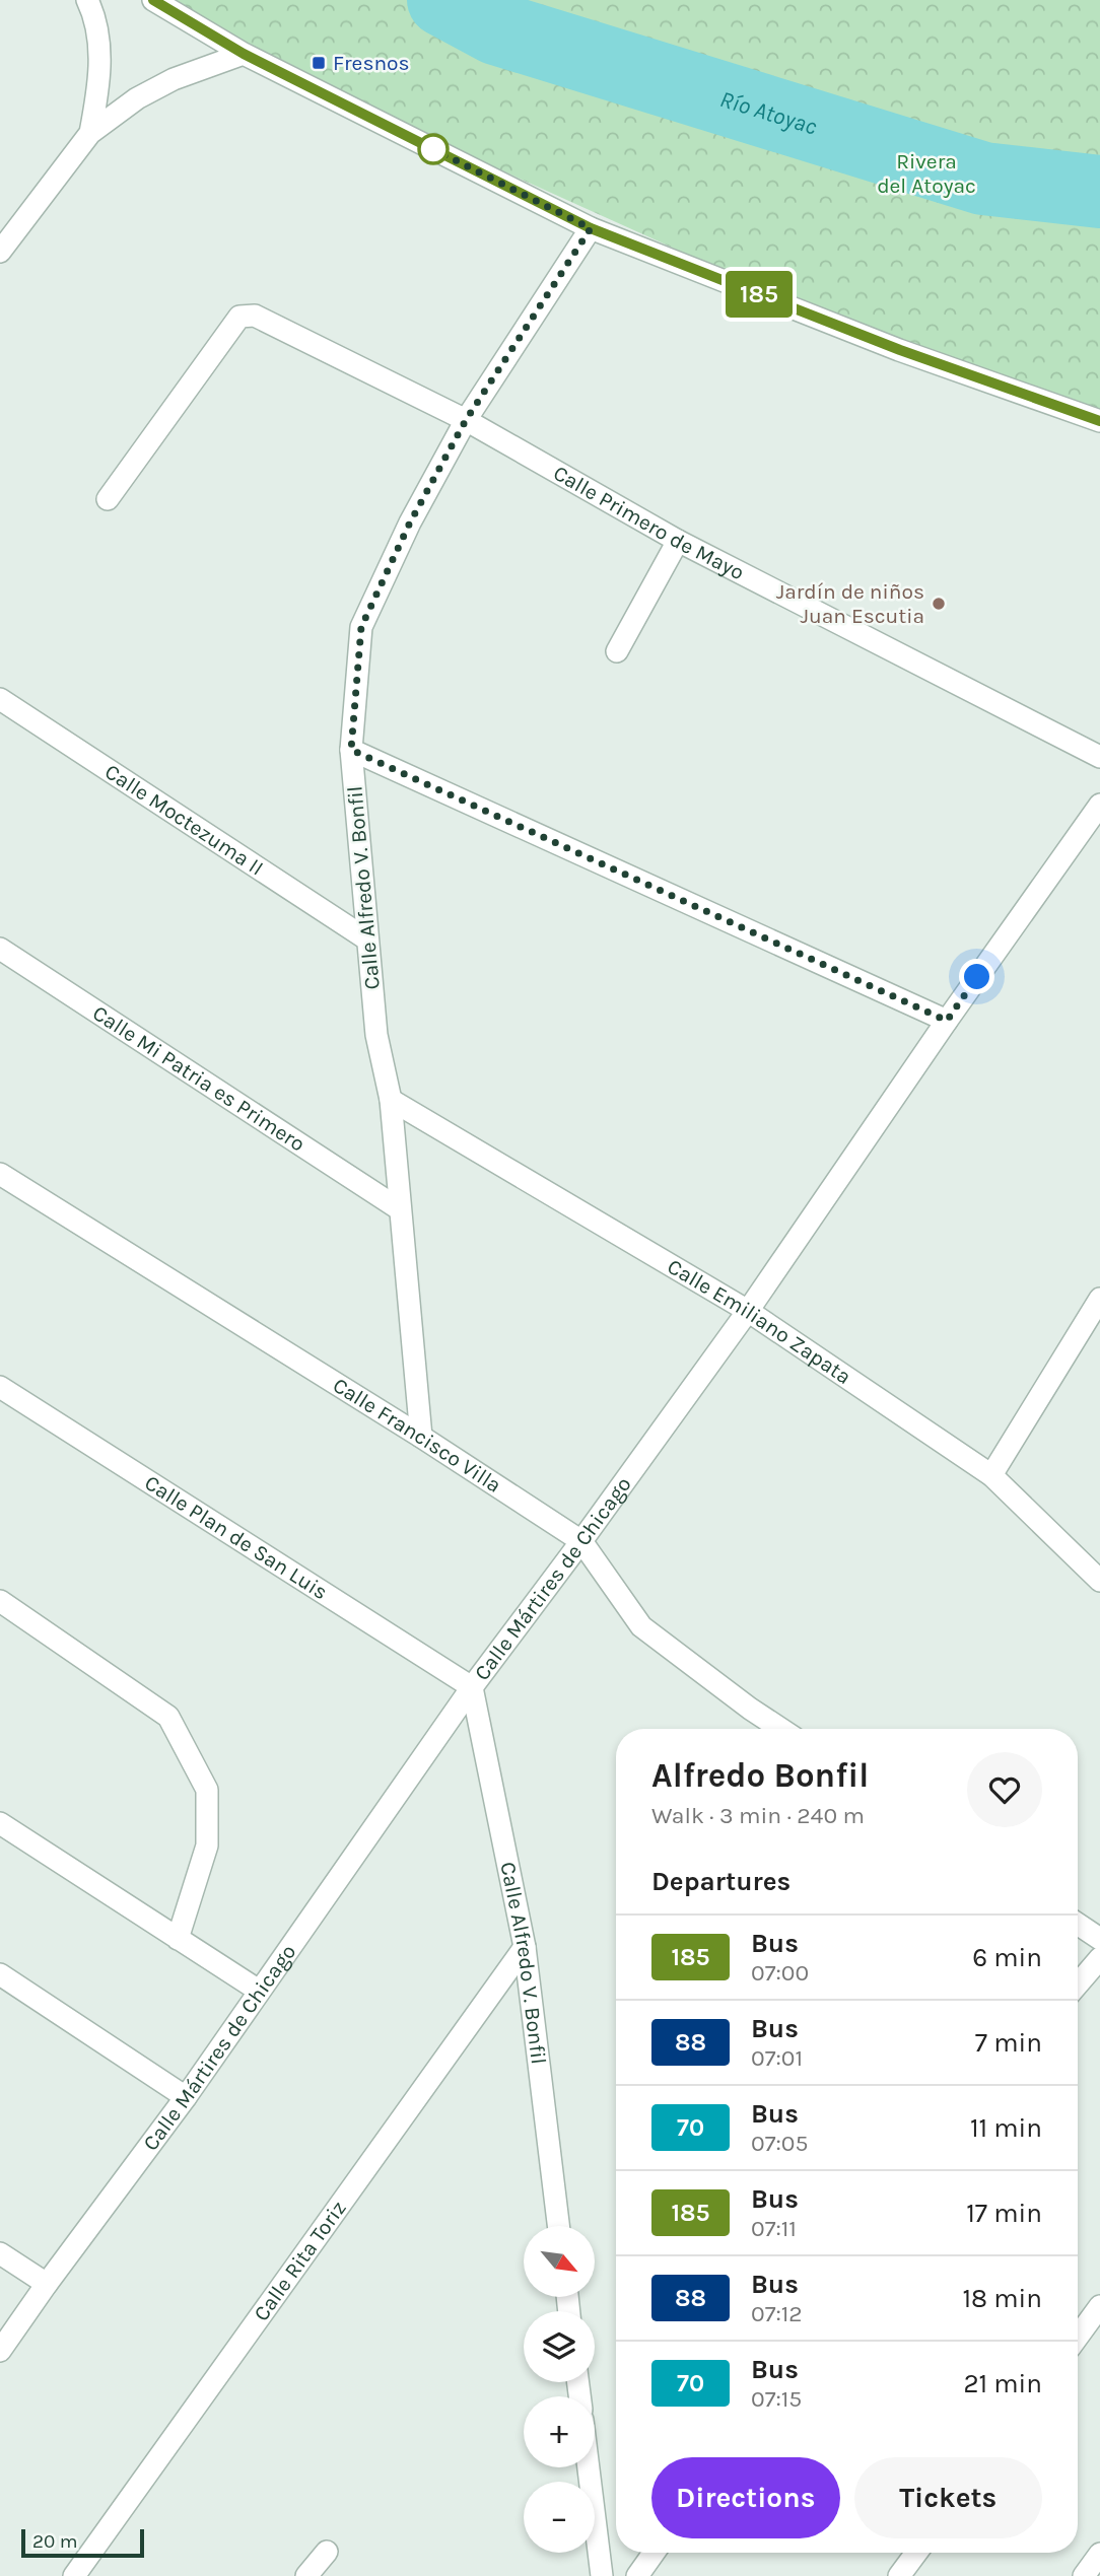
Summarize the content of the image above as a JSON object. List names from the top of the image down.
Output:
{
  "streets": {
    "street": [
      "Calle Primero de Mayo",
      "Calle Moctezuma II",
      "Calle Alfredo V. Bonfil",
      "Calle Mi Patria es Primero",
      "Calle Emiliano Zapata",
      "Calle Francisco Villa",
      "Calle Plan de San Luis",
      "Calle Mártires de Chicago",
      "Calle Rita Toriz"
    ]
  },
  "crossings": [
    ["Calle Primero de Mayo", "Calle Alfredo V. Bonfil"],
    ["Calle Moctezuma II", "Calle Alfredo V. Bonfil"],
    ["Calle Alfredo V. Bonfil", "Calle Mi Patria es Primero"],
    ["Calle Alfredo V. Bonfil", "Calle Emiliano Zapata"],
    ["Calle Alfredo V. Bonfil", "Calle Francisco Villa"],
    ["Calle Alfredo V. Bonfil", "Calle Plan de San Luis"],
    ["Calle Alfredo V. Bonfil", "Calle Mártires de Chicago"],
    ["Calle Alfredo V. Bonfil", "Calle Rita Toriz"],
    ["Calle Emiliano Zapata", "Calle Mártires de Chicago"],
    ["Calle Francisco Villa", "Calle Mártires de Chicago"],
    ["Calle Plan de San Luis", "Calle Mártires de Chicago"]
  ],
  "water": ["Río Atoyac"],
  "parks": ["Rivera del Atoyac"],
  "places": {
    "transit": ["Fresnos"],
    "other": ["Jardín de niños Juan Escutia"]
  },
  "lines": ["bus line 185"],
  "scale_bar": "20 m",
  "north": "bottom right",
  "page": {
    "on_map": "185",
    "heading": [
      ["Alfredo Bonfil", "Walk · 3 min · 240 m"],
      "Departures"
    ],
    "list": [
      {
        "mark": "185",
        "name": "Bus",
        "note": "07:00",
        "value": "6 min"
      },
      {
        "mark": "88",
        "name": "Bus",
        "note": "07:01",
        "value": "7 min"
      },
      {
        "mark": "70",
        "name": "Bus",
        "note": "07:05",
        "value": "11 min"
      },
      {
        "mark": "185",
        "name": "Bus",
        "note": "07:11",
        "value": "17 min"
      },
      {
        "mark": "88",
        "name": "Bus",
        "note": "07:12",
        "value": "18 min"
      },
      {
        "mark": "70",
        "name": "Bus",
        "note": "07:15",
        "value": "21 min"
      }
    ],
    "map_buttons": ["+", "−"],
    "buttons": ["Directions", "Tickets"],
    "scale": "20 m"
  }
}
